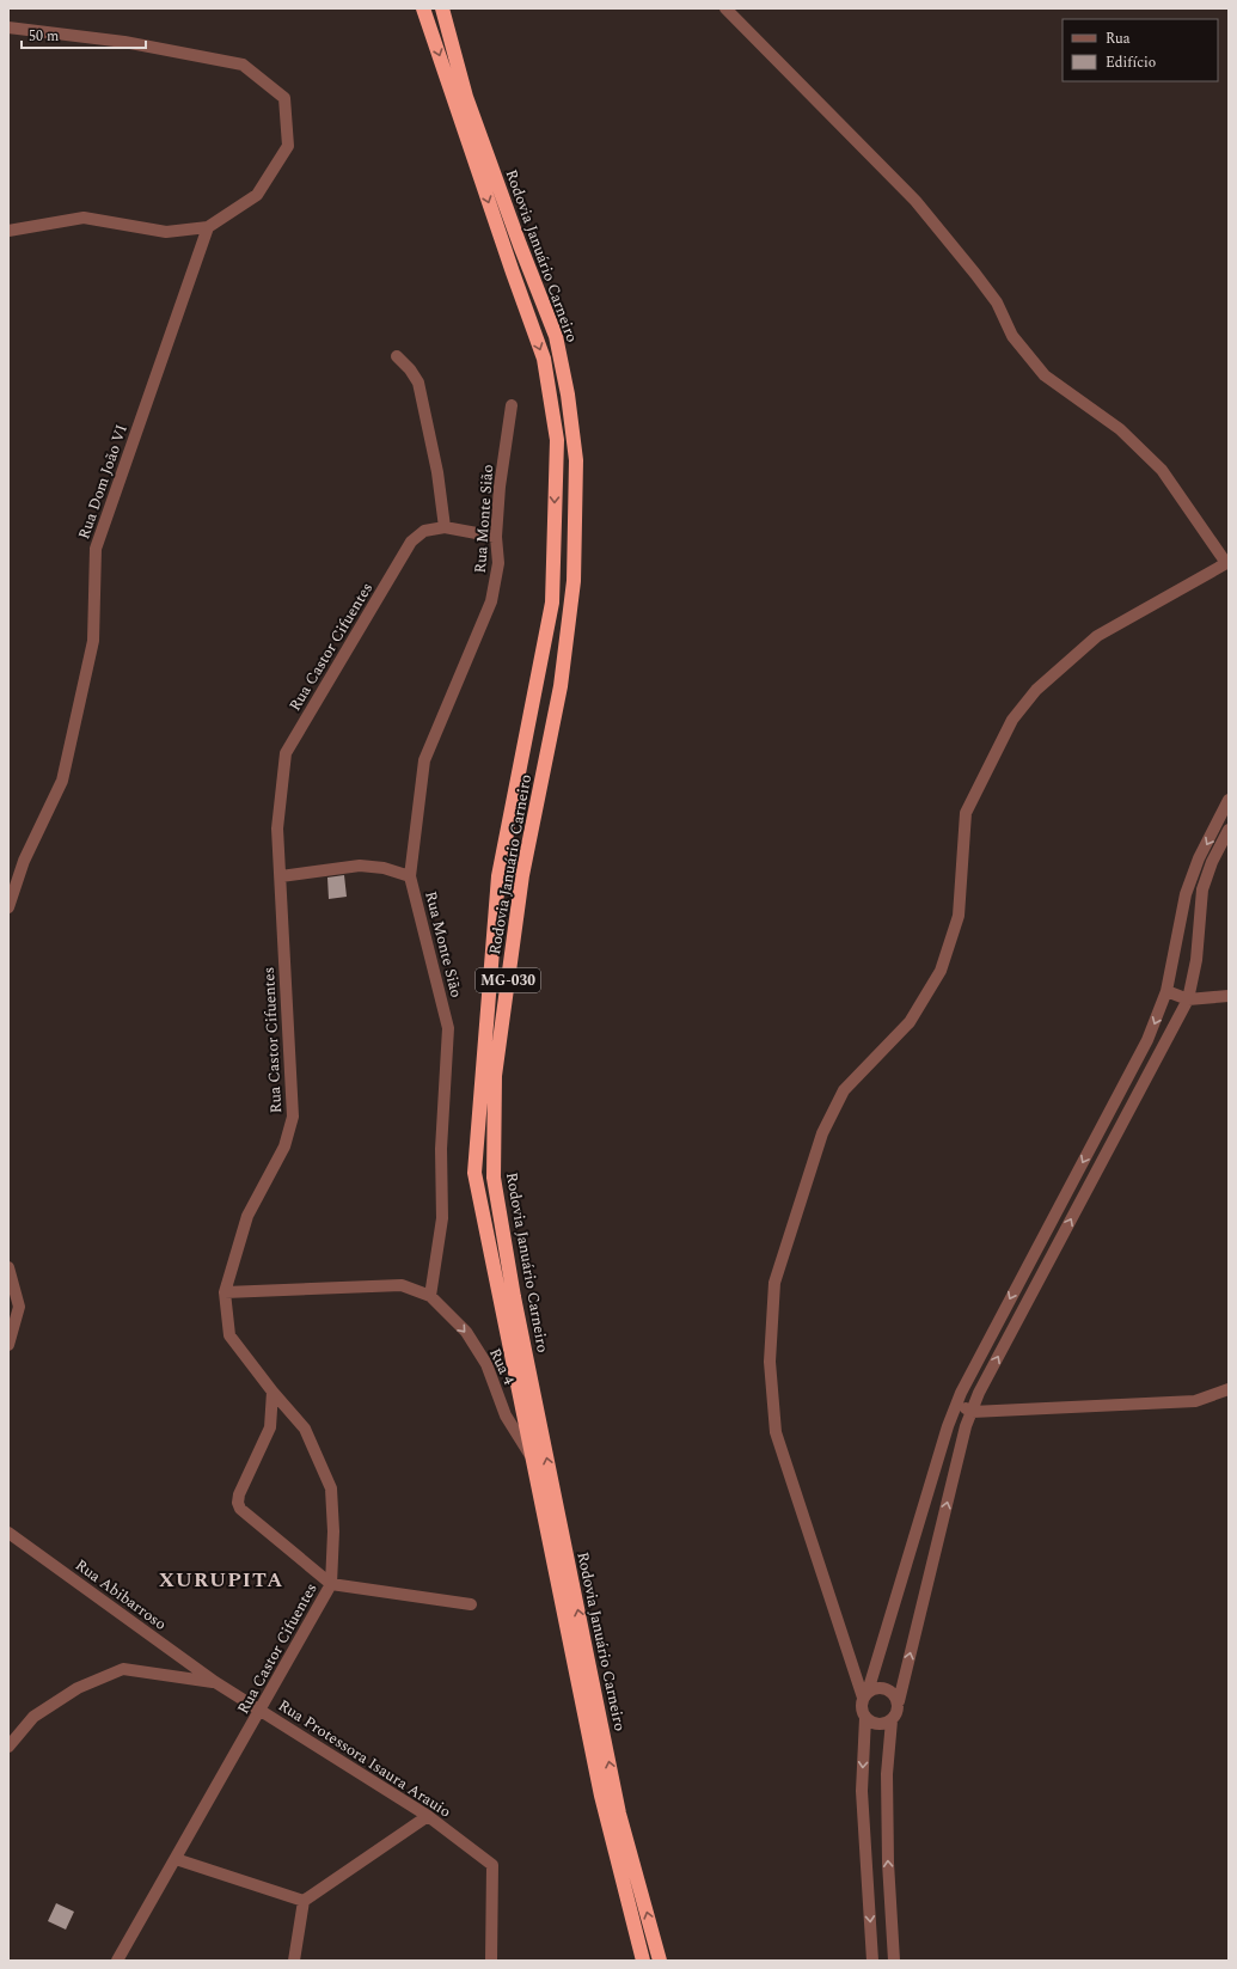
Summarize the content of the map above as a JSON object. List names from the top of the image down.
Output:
{
  "streets": {
    "highway": ["Rodovia Januário Carneiro", "MG-030"],
    "street": [
      "Rua Dom João VI",
      "Rua Monte Sião",
      "Rua Castor Cifuentes",
      "Rua 4",
      "Rua Abibarroso",
      "Rua Protessora Isaura Arauio"
    ]
  },
  "crossings": [
    ["Rodovia Januário Carneiro", "Rua 4"],
    ["Rua Monte Sião", "Rua Castor Cifuentes"],
    ["Rua Monte Sião", "Rua 4"],
    ["Rua Castor Cifuentes", "Rua Protessora Isaura Arauio"],
    ["Rua Abibarroso", "Rua Protessora Isaura Arauio"]
  ],
  "one_way": ["Rua 4"],
  "districts": ["XURUPITA"],
  "legend": ["Rua", "Edifício"],
  "scale_bar": "50 m"
}
